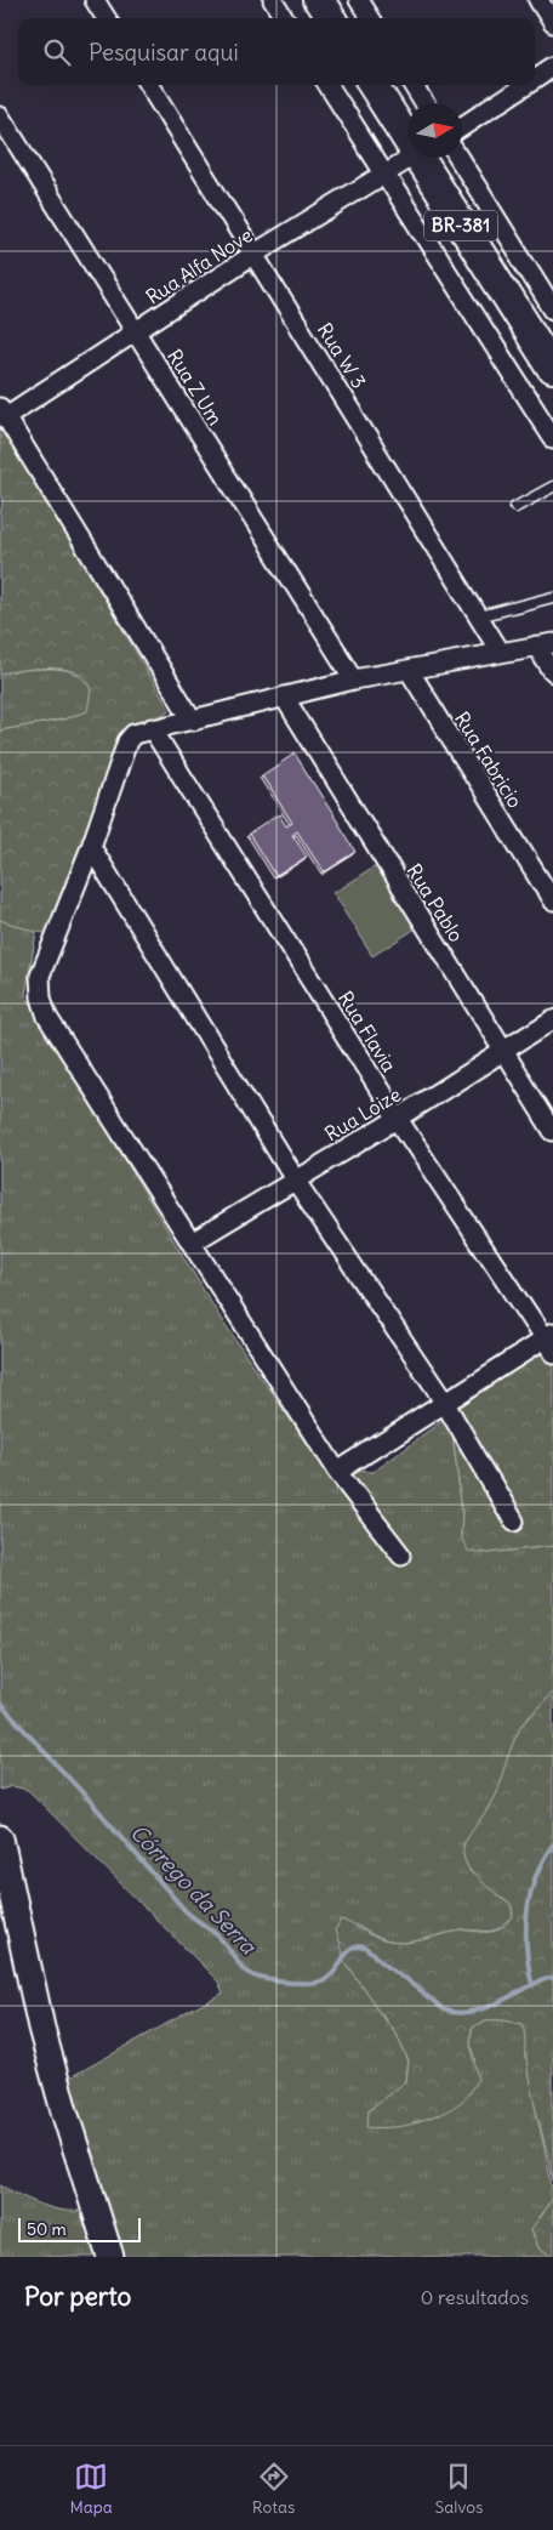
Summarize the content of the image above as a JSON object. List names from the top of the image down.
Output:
{
  "streets": {
    "main road": ["BR-381"],
    "street": [
      "Rua Alfa Nove",
      "Rua W 3",
      "Rua Z Um",
      "Rua Fabricio",
      "Rua Pablo",
      "Rua Flavia",
      "Rua Loize"
    ]
  },
  "crossings": [
    ["Rua Alfa Nove", "Rua W 3"],
    ["Rua Alfa Nove", "Rua Z Um"],
    ["Rua Pablo", "Rua Loize"],
    ["Rua Flavia", "Rua Loize"]
  ],
  "water": ["Córrego da Serra"],
  "scale_bar": "50 m",
  "north": "right",
  "page": {
    "search": "Pesquisar aqui",
    "scale": "50 m",
    "heading": ["Por perto", "0 resultados"],
    "nav": ["Mapa", "Rotas", "Salvos"]
  }
}
